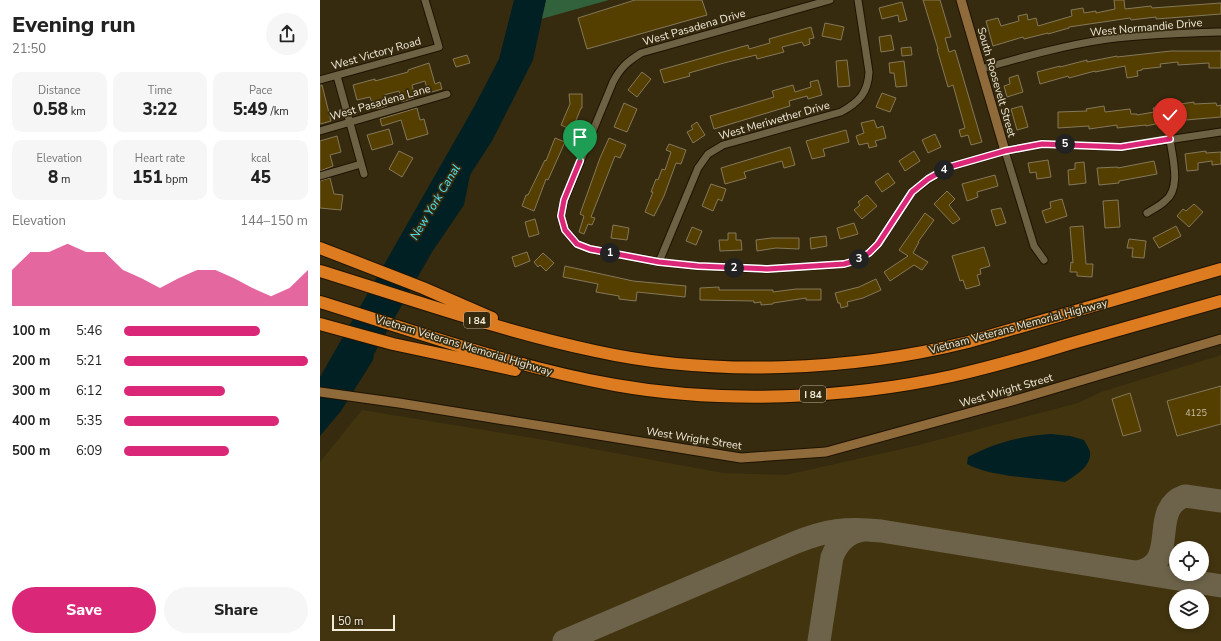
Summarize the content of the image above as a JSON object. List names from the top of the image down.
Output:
{
  "streets": {
    "highway": ["I 84", "Vietnam Veterans Memorial Highway"],
    "street": [
      "West Pasadena Drive",
      "West Normandie Drive",
      "West Victory Road",
      "South Roosevelt Street",
      "West Pasadena Lane",
      "West Meriwether Drive",
      "West Wright Street"
    ]
  },
  "crossings": [
    ["West Pasadena Drive", "West Meriwether Drive"],
    ["West Normandie Drive", "South Roosevelt Street"]
  ],
  "water": ["New York Canal"],
  "house_numbers": ["4125"],
  "scale_bar": "50 m",
  "page": {
    "heading": ["Evening run", "21:50"],
    "stats": [
      ["Distance", "0.58 km"],
      ["Time", "3:22"],
      ["Pace", "5:49 /km"],
      ["Elevation", "8 m"],
      ["Heart rate", "151 bpm"],
      ["kcal", "45"]
    ],
    "pins": [
      "5",
      "4",
      "1",
      "3",
      "2"
    ],
    "chart": ["Elevation", "144–150 m"],
    "list": [
      {
        "name": "100 m",
        "note": "5:46"
      },
      {
        "name": "200 m",
        "note": "5:21"
      },
      {
        "name": "300 m",
        "note": "6:12"
      },
      {
        "name": "400 m",
        "note": "5:35"
      },
      {
        "name": "500 m",
        "note": "6:09"
      }
    ],
    "buttons": ["Save", "Share"],
    "scale": "50 m"
  }
}
